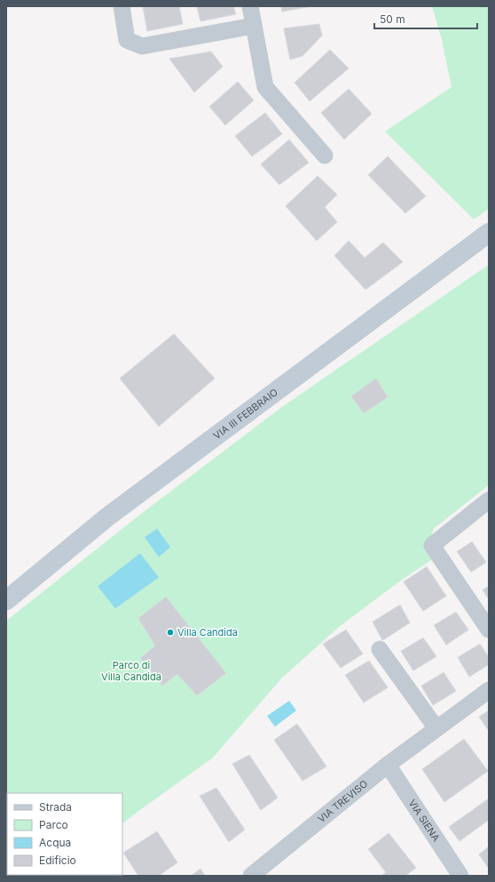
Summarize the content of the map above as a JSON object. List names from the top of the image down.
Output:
{
  "streets": {
    "main road": ["VIA III FEBBRAIO"],
    "street": ["VIA TREVISO", "VIA SIENA"]
  },
  "crossings": [
    ["VIA TREVISO", "VIA SIENA"]
  ],
  "parks": ["Parco di Villa Candida"],
  "places": ["Villa Candida"],
  "legend": [
    "Strada",
    "Parco",
    "Acqua",
    "Edificio"
  ],
  "scale_bar": "50 m"
}
